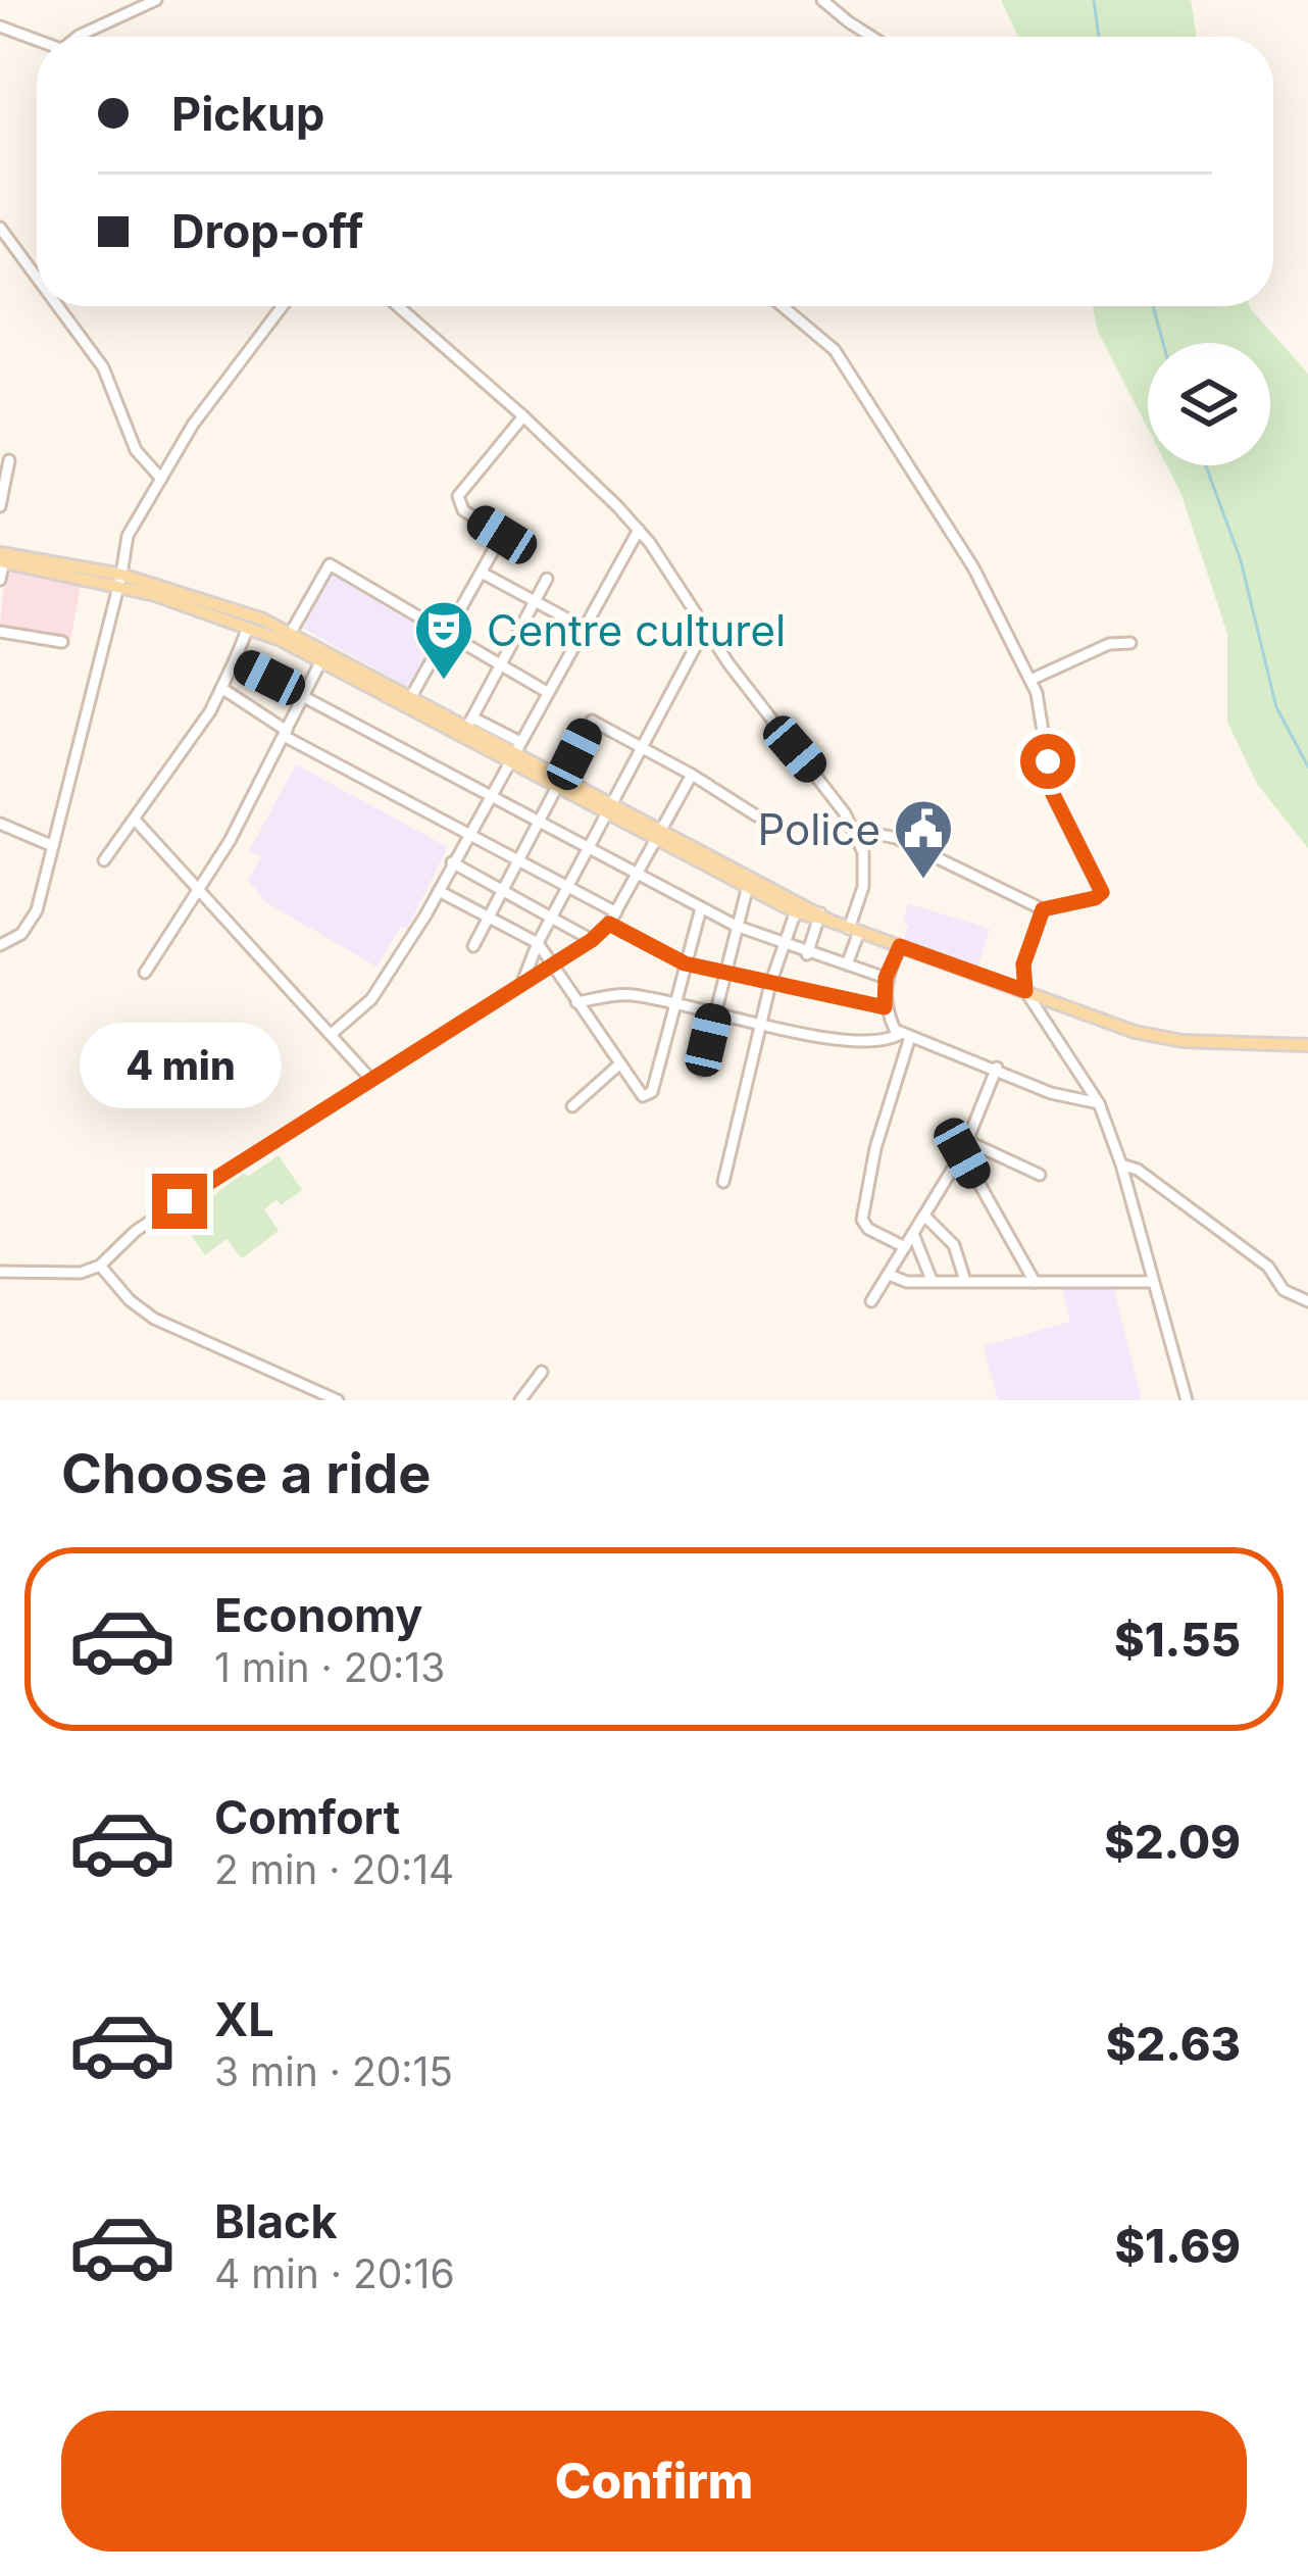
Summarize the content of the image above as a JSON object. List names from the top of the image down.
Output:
{
  "places": {
    "theatre": ["Centre culturel"],
    "public building": ["Police"]
  },
  "page": {
    "banner": ["Pickup", "Drop-off"],
    "bubble": "4 min",
    "heading": "Choose a ride",
    "list": [
      {
        "name": "Economy",
        "note": "1 min · 20:13",
        "value": "$1.55"
      },
      {
        "name": "Comfort",
        "note": "2 min · 20:14",
        "value": "$2.09"
      },
      {
        "name": "XL",
        "note": "3 min · 20:15",
        "value": "$2.63"
      },
      {
        "name": "Black",
        "note": "4 min · 20:16",
        "value": "$1.69"
      }
    ],
    "buttons": "Confirm"
  }
}
